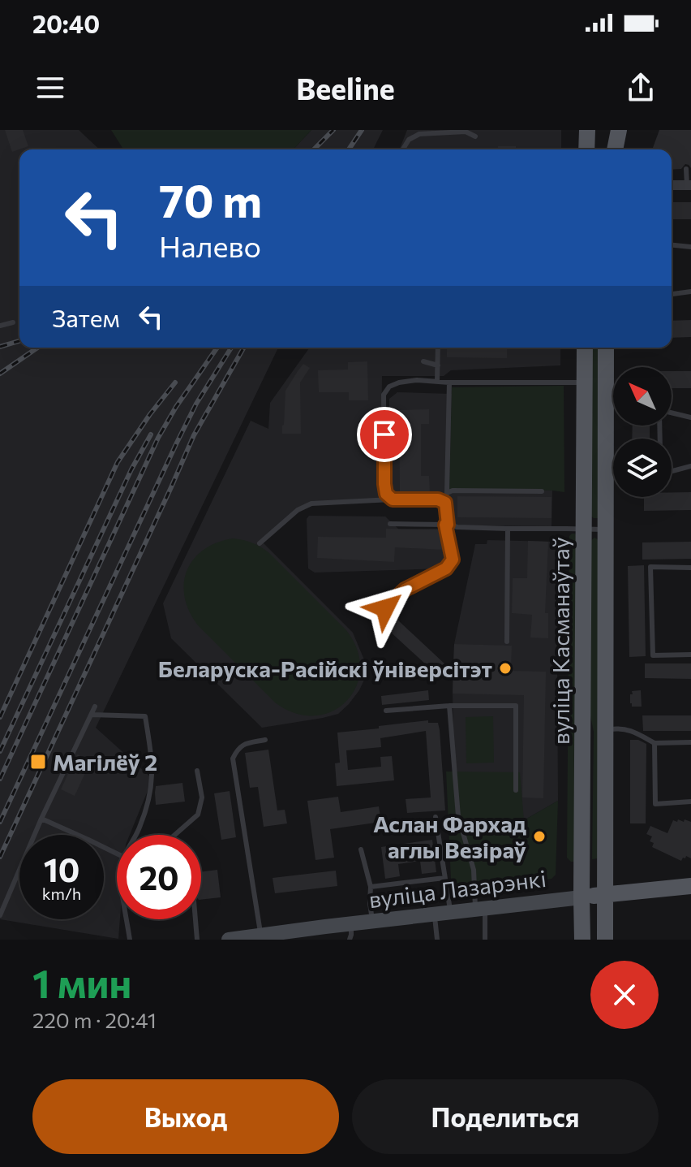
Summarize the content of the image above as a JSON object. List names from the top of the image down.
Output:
{
  "streets": {
    "main road": ["вуліца Касманаўтаў", "вуліца Лазарэнкі"]
  },
  "crossings": [
    ["вуліца Касманаўтаў", "вуліца Лазарэнкі"]
  ],
  "places": {
    "other": ["Беларуска-Расійскі ўніверсітэт", "Аслан Фархад аглы Везіраў"],
    "transit": ["Магілёў 2"]
  },
  "north": "top left",
  "page": {
    "status": "20:40",
    "header": "Beeline",
    "turn": ["70 m", "Налево"],
    "then": "Затем",
    "speed": "10 km/h",
    "limit": "20",
    "heading": ["1 мин", "220 m · 20:41"],
    "buttons": ["Выход", "Поделиться"]
  }
}
